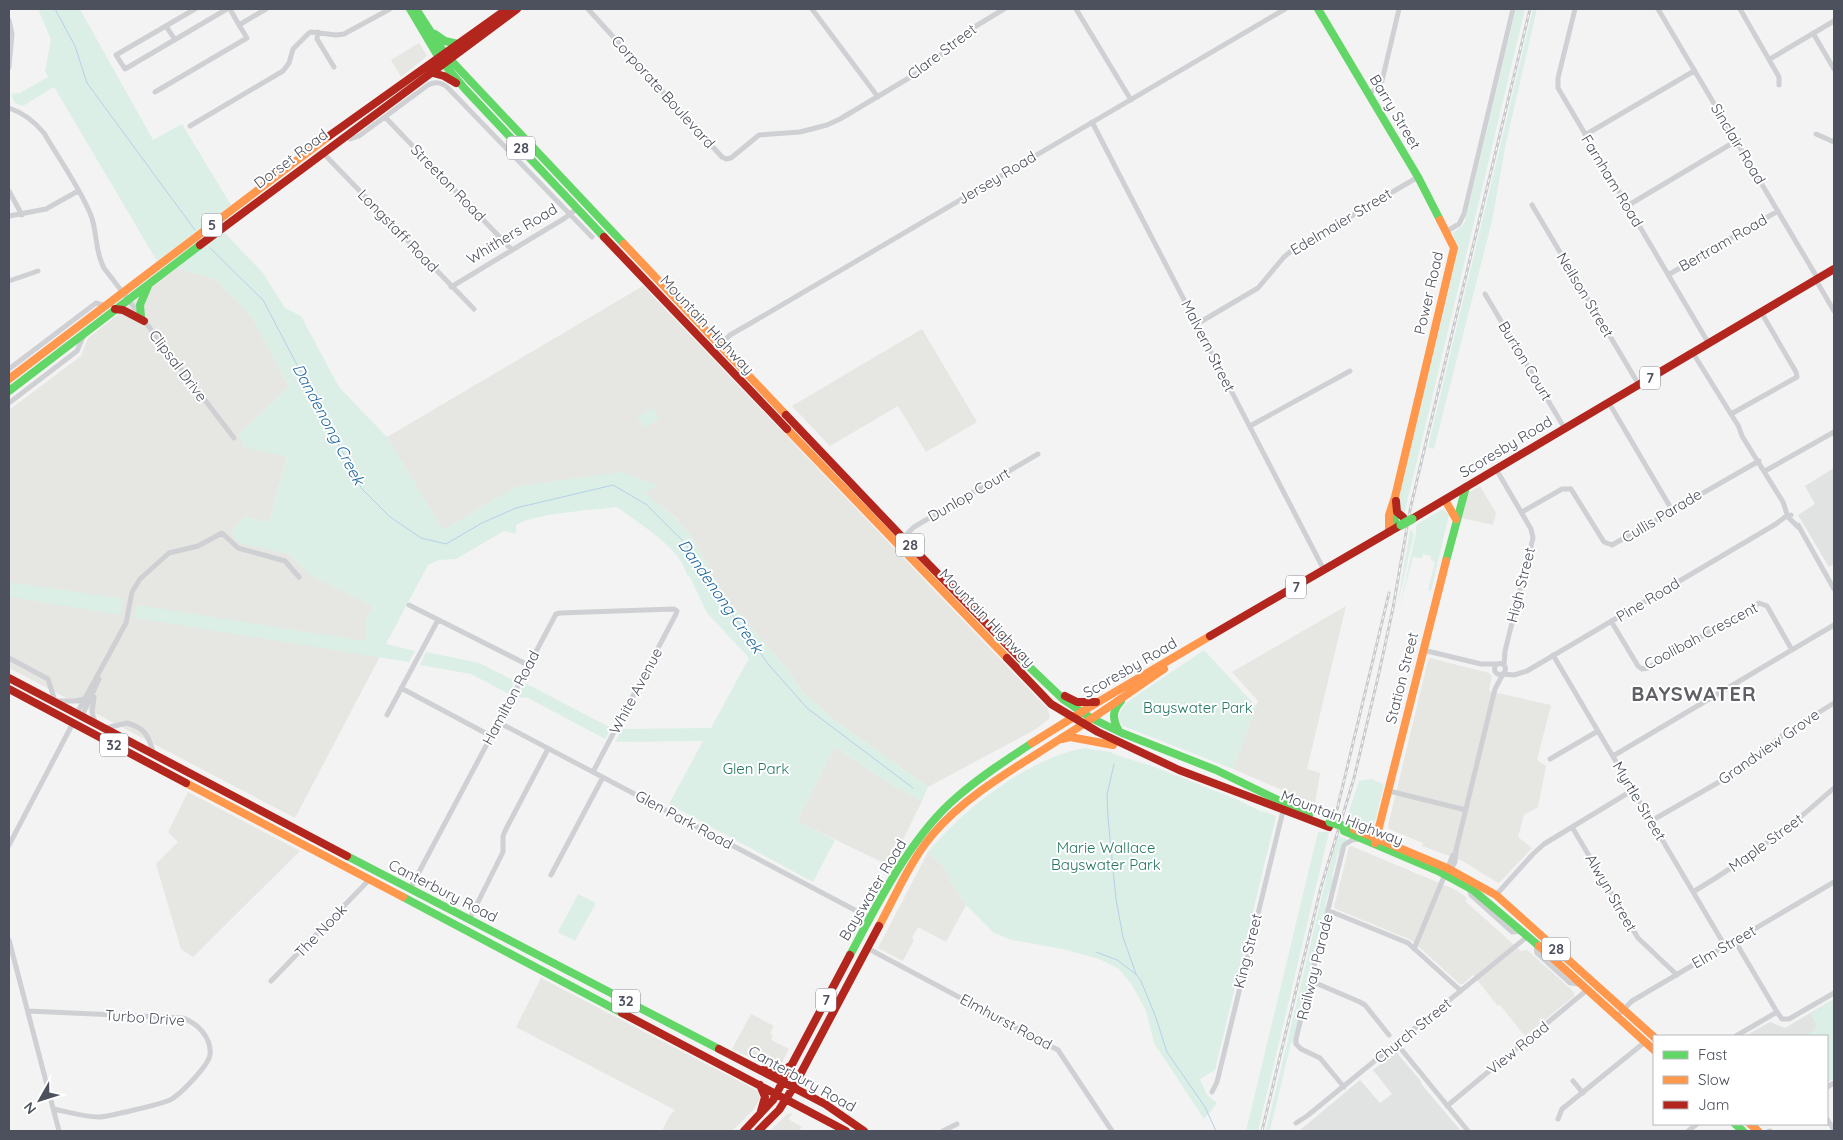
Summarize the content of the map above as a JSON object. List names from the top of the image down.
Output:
{
  "streets": {
    "main road": [
      "Barry Street",
      "28",
      "Dorset Road",
      "5",
      "Power Road",
      "Mountain Highway",
      "7",
      "Scoresby Road",
      "Station Street",
      "32",
      "Bayswater Road",
      "Canterbury Road"
    ],
    "street": [
      "Clare Street",
      "Corporate Boulevard",
      "Sinclair Road",
      "Jersey Road",
      "Farnham Road",
      "Streeton Road",
      "Edelmaier Street",
      "Longstaff Road",
      "Whithers Road",
      "Bertram Road",
      "Neilson Street",
      "Malvern Street",
      "Burton Court",
      "Clipsal Drive",
      "Dunlop Court",
      "Cullis Parade",
      "High Street",
      "Pine Road",
      "Coolibah Crescent",
      "White Avenue",
      "Hamilton Road",
      "Grandview Grove",
      "Myrtle Street",
      "Glen Park Road",
      "Maple Street",
      "Alwyn Street",
      "The Nook",
      "Elm Street",
      "King Street",
      "Railway Parade",
      "Turbo Drive",
      "Elmhurst Road",
      "Church Street",
      "View Road"
    ]
  },
  "crossings": [
    ["Clare Street", "Corporate Boulevard"],
    ["Barry Street", "Edelmaier Street"],
    ["Barry Street", "Power Road"],
    ["Sinclair Road", "Bertram Road"],
    ["Sinclair Road", "Scoresby Road"],
    ["Dorset Road", "Longstaff Road"],
    ["Dorset Road", "Mountain Highway"],
    ["Dorset Road", "Clipsal Drive"],
    ["Jersey Road", "Mountain Highway"],
    ["Jersey Road", "Malvern Street"],
    ["Farnham Road", "Bertram Road"],
    ["Farnham Road", "Scoresby Road"],
    ["Streeton Road", "Whithers Road"],
    ["Edelmaier Street", "Malvern Street"],
    ["Longstaff Road", "Whithers Road"],
    ["Whithers Road", "Mountain Highway"],
    ["Power Road", "Scoresby Road"],
    ["Neilson Street", "Scoresby Road"],
    ["Mountain Highway", "Scoresby Road"],
    ["Mountain Highway", "Dunlop Court"],
    ["Mountain Highway", "Station Street"],
    ["Mountain Highway", "Bayswater Road"],
    ["Mountain Highway", "Elm Street"],
    ["Mountain Highway", "King Street"],
    ["Mountain Highway", "Railway Parade"],
    ["Mountain Highway", "Church Street"],
    ["Mountain Highway", "View Road"],
    ["Malvern Street", "Scoresby Road"],
    ["Burton Court", "Scoresby Road"],
    ["Scoresby Road", "High Street"],
    ["Scoresby Road", "Station Street"],
    ["Scoresby Road", "Bayswater Road"],
    ["Cullis Parade", "High Street"],
    ["High Street", "Pine Road"],
    ["Pine Road", "Coolibah Crescent"],
    ["Pine Road", "Myrtle Street"],
    ["White Avenue", "Hamilton Road"],
    ["White Avenue", "Glen Park Road"],
    ["Hamilton Road", "Glen Park Road"],
    ["Hamilton Road", "Canterbury Road"],
    ["Grandview Grove", "Myrtle Street"],
    ["Myrtle Street", "Maple Street"],
    ["Myrtle Street", "Elm Street"],
    ["Glen Park Road", "Bayswater Road"],
    ["Bayswater Road", "Canterbury Road"],
    ["Bayswater Road", "Elmhurst Road"],
    ["Canterbury Road", "The Nook"],
    ["Alwyn Street", "Elm Street"],
    ["Railway Parade", "Church Street"]
  ],
  "districts": ["BAYSWATER"],
  "water": ["Dandenong Creek"],
  "parks": ["Bayswater Park", "Glen Park", "Marie Wallace Bayswater Park"],
  "legend": ["Fast", "Slow", "Jam"],
  "north": "bottom left"
}
